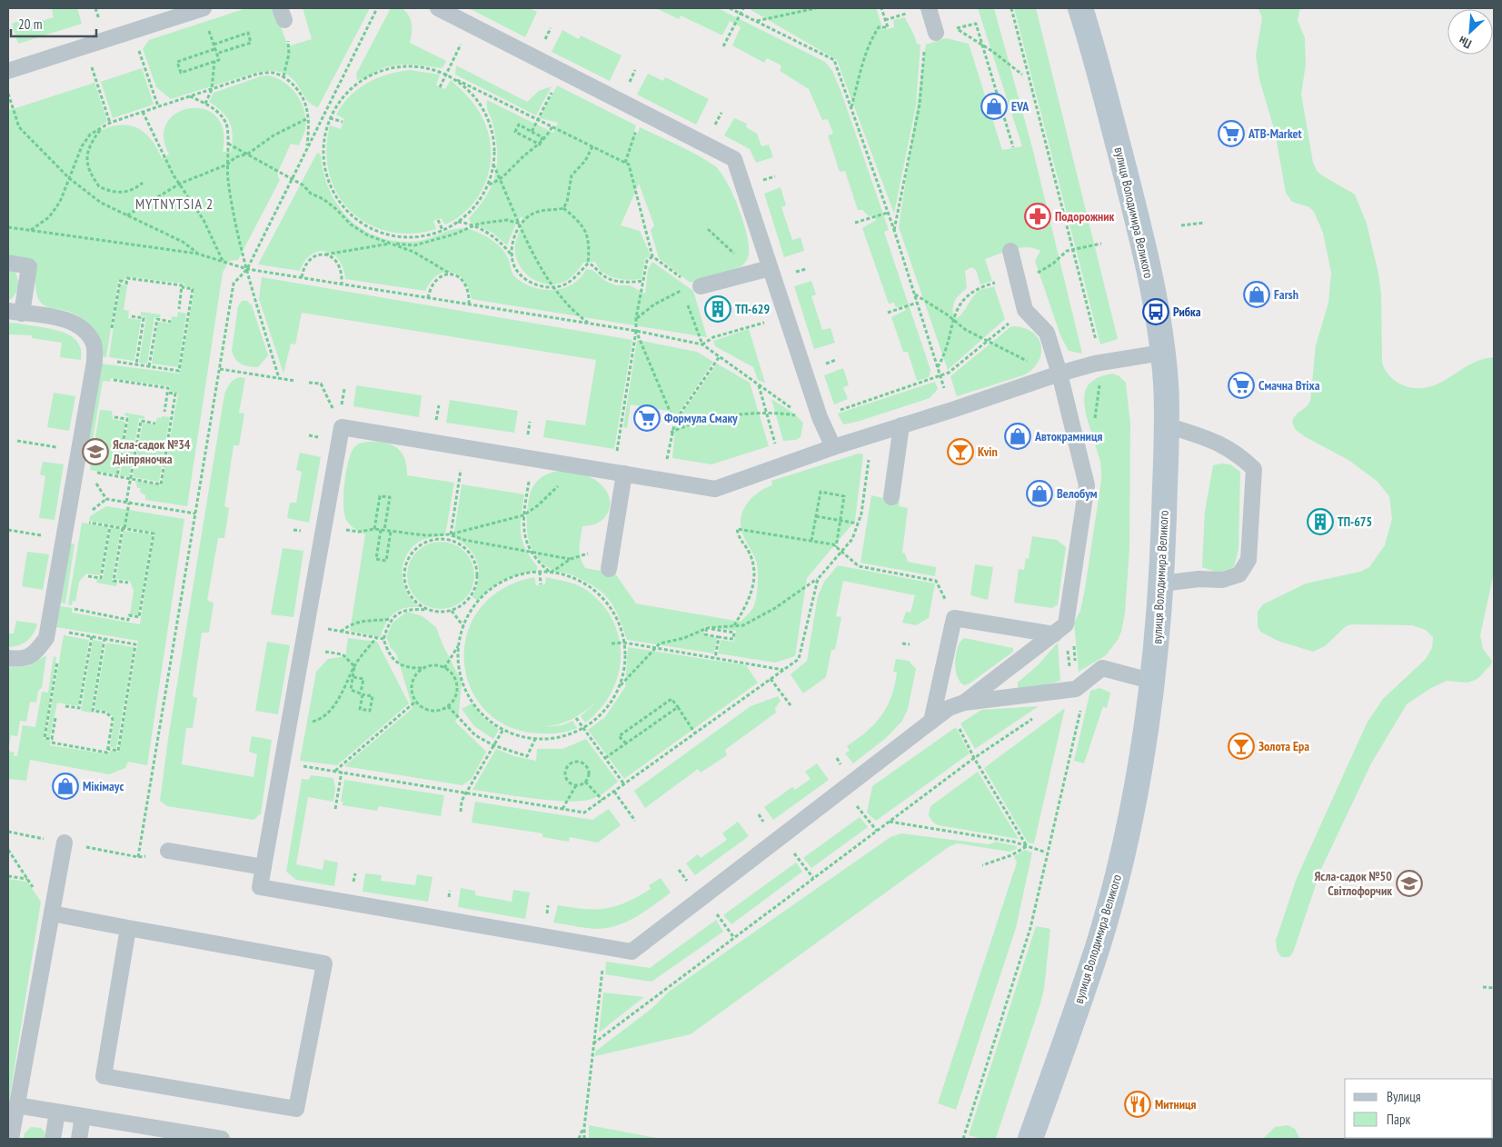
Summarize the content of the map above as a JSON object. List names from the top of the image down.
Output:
{
  "streets": {
    "main road": ["вулиця Володимира Великого"]
  },
  "districts": ["MYTNYTSIA 2"],
  "places": {
    "shop": [
      "EVA",
      "Farsh",
      "Автокрамниця",
      "Велобум",
      "Мікімаус"
    ],
    "supermarket": ["ATB-Market", "Смачна Втіха", "Формула Смаку"],
    "pharmacy": ["Подорожник"],
    "building": ["ТП-629", "ТП-675"],
    "bus stop": ["Рибка"],
    "school or university": ["Ясла-садок №34 Дніпряночка", "Ясла-садок №50 Світлофорчик"],
    "bar": ["Kvin", "Золота Ера"],
    "restaurant": ["Митниця"]
  },
  "legend": ["Вулиця", "Парк"],
  "scale_bar": "20 m",
  "north": "bottom left"
}
